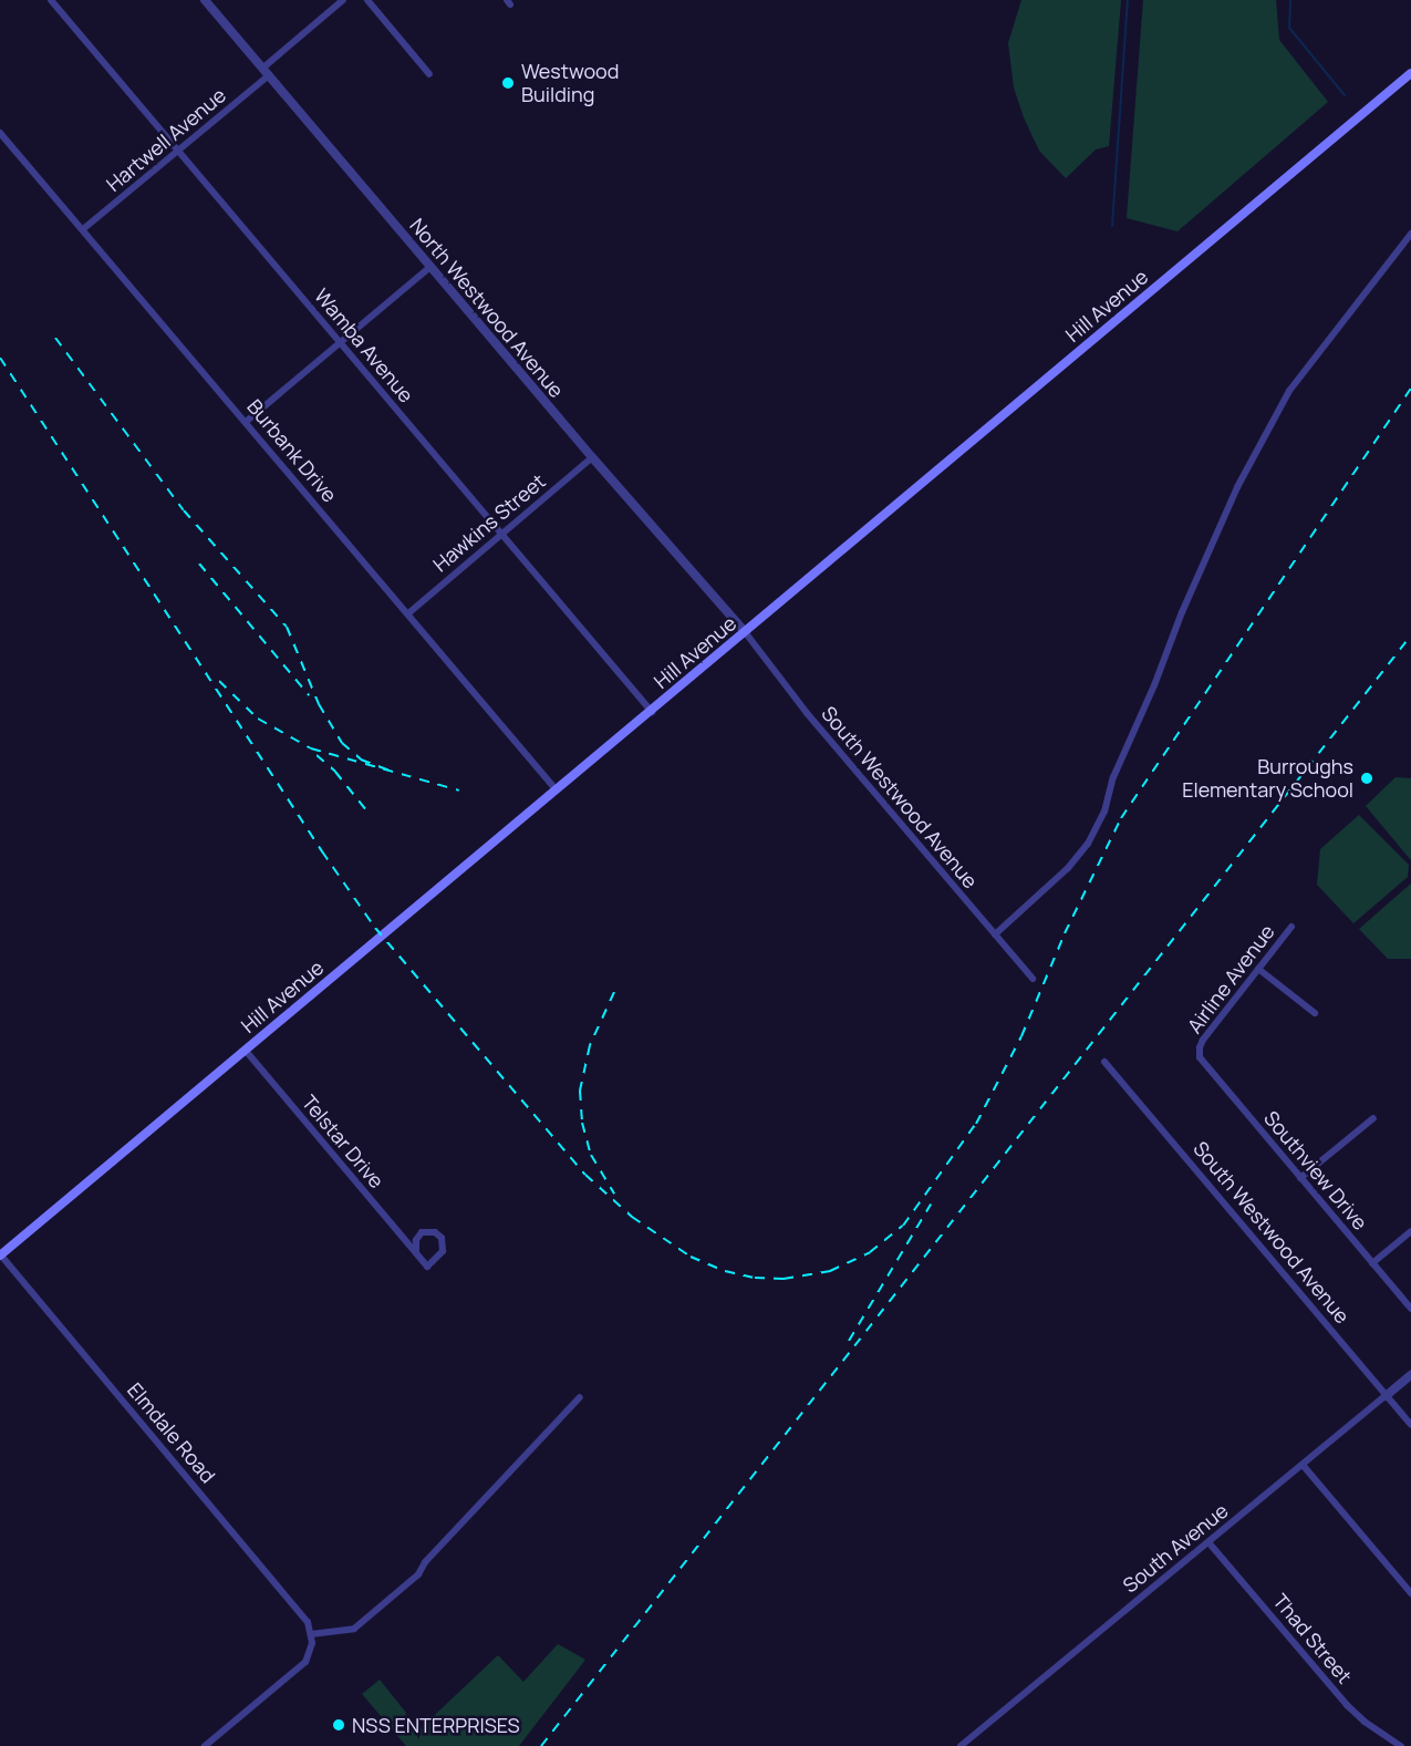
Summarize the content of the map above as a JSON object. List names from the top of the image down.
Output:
{
  "streets": {
    "main road": ["Hill Avenue"],
    "street": [
      "Hartwell Avenue",
      "North Westwood Avenue",
      "Wamba Avenue",
      "Burbank Drive",
      "Hawkins Street",
      "South Westwood Avenue",
      "Airline Avenue",
      "Telstar Drive",
      "Southview Drive",
      "Elmdale Road",
      "South Avenue",
      "Thad Street"
    ]
  },
  "crossings": [
    ["Hartwell Avenue", "North Westwood Avenue"],
    ["Hartwell Avenue", "Wamba Avenue"],
    ["Hartwell Avenue", "Burbank Drive"],
    ["Hill Avenue", "North Westwood Avenue"],
    ["Hill Avenue", "Wamba Avenue"],
    ["Hill Avenue", "Burbank Drive"],
    ["Hill Avenue", "South Westwood Avenue"],
    ["Hill Avenue", "Telstar Drive"],
    ["Hill Avenue", "Elmdale Road"],
    ["North Westwood Avenue", "Hawkins Street"],
    ["North Westwood Avenue", "South Westwood Avenue"],
    ["Wamba Avenue", "Hawkins Street"],
    ["Burbank Drive", "Hawkins Street"],
    ["South Westwood Avenue", "South Avenue"],
    ["Airline Avenue", "Southview Drive"],
    ["South Avenue", "Thad Street"]
  ],
  "places": ["Westwood Building", "Burroughs Elementary School", "NSS ENTERPRISES"]
}
